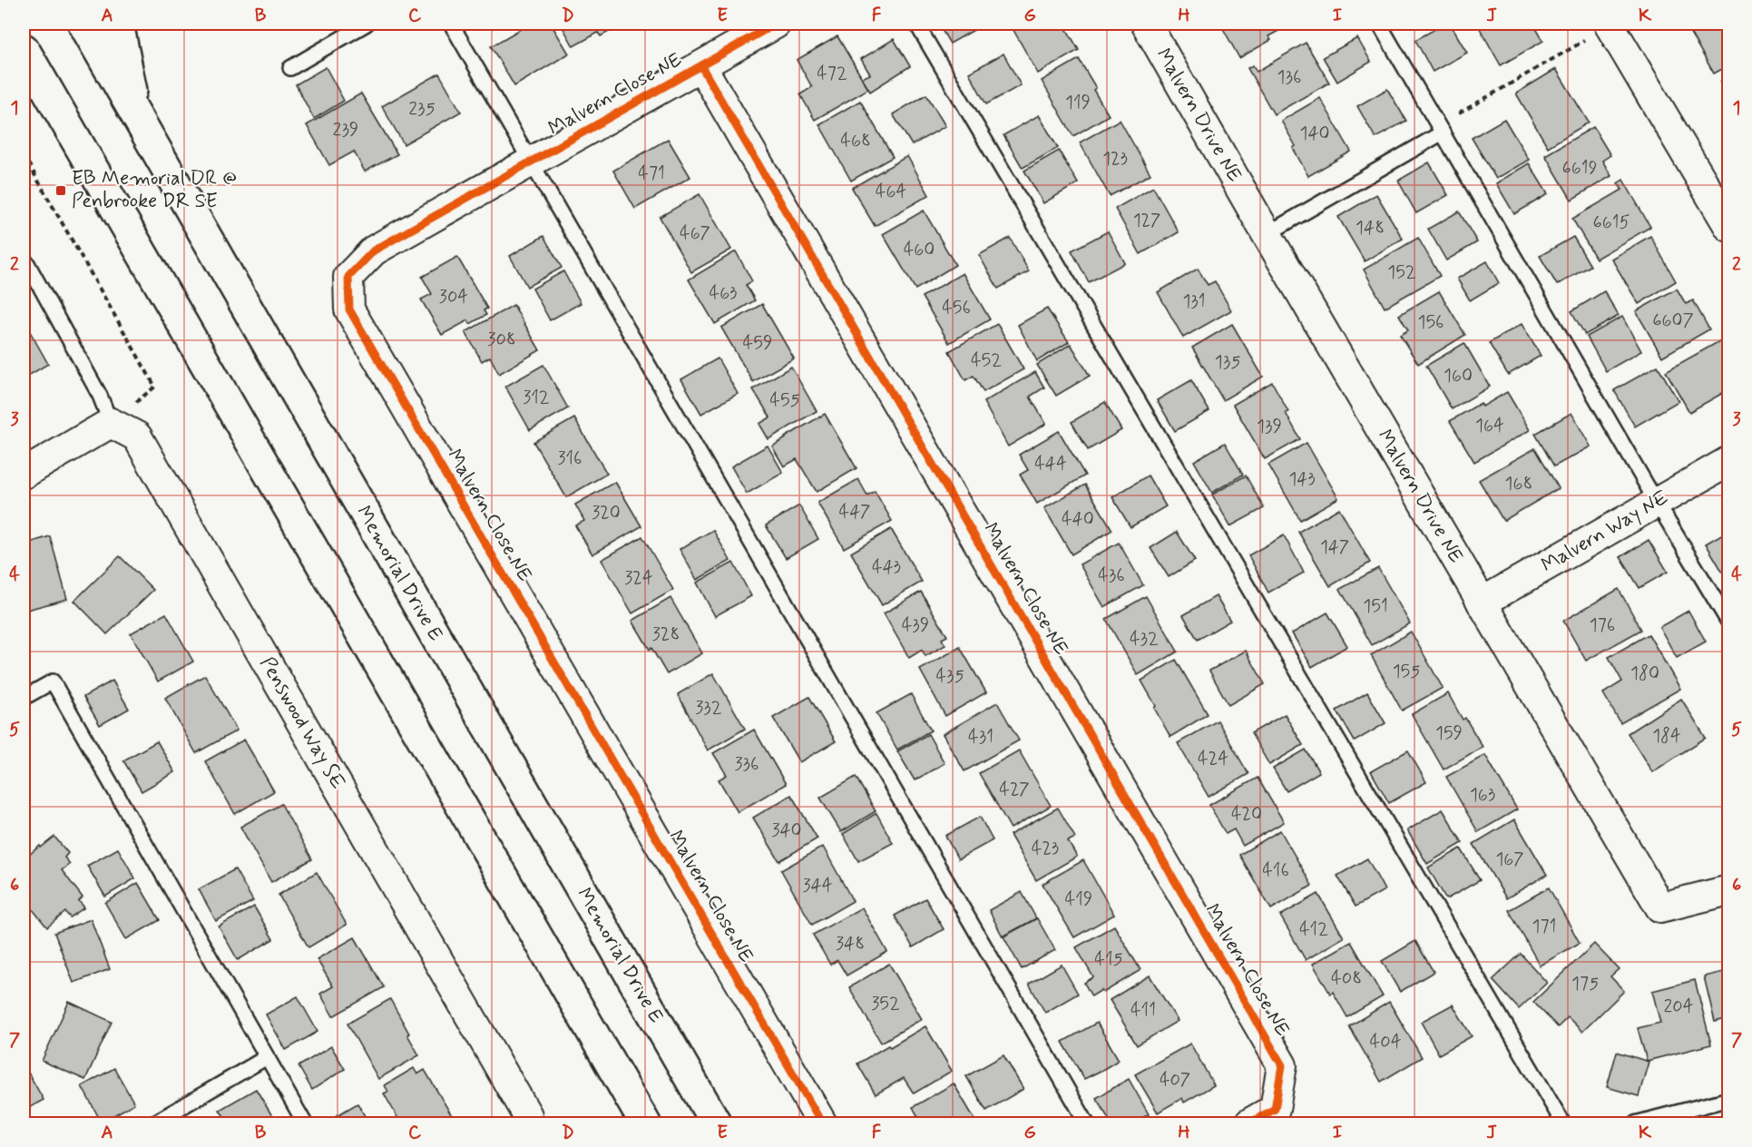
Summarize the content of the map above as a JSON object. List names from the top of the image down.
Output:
{
  "streets": {
    "main road": ["Memorial Drive E"],
    "street": [
      "Malvern Close NE",
      "Malvern Drive NE",
      "Malvern Way NE",
      "Penswood Way SE"
    ]
  },
  "crossings": [
    ["Malvern Drive NE", "Malvern Way NE"]
  ],
  "places": {
    "transit": ["EB Memorial DR @ Penbrooke DR SE"]
  },
  "house_numbers": [
    "472",
    "136",
    "119",
    "235",
    "239",
    "140",
    "468",
    "123",
    "6619",
    "471",
    "464",
    "127",
    "6615",
    "148",
    "467",
    "460",
    "152",
    "463",
    "304",
    "131",
    "456",
    "6607",
    "156",
    "308",
    "459",
    "452",
    "135",
    "160",
    "312",
    "455",
    "164",
    "139",
    "316",
    "444",
    "143",
    "168",
    "447",
    "320",
    "440",
    "147",
    "443",
    "436",
    "324",
    "151",
    "439",
    "176",
    "328",
    "432",
    "155",
    "180",
    "435",
    "332",
    "159",
    "184",
    "431",
    "424",
    "336",
    "427",
    "163",
    "420",
    "340",
    "423",
    "167",
    "416",
    "344",
    "419",
    "171",
    "412",
    "348",
    "415",
    "408",
    "175",
    "352",
    "204",
    "411",
    "404",
    "407"
  ],
  "grid": {
    "columns": [
      "A",
      "B",
      "C",
      "D",
      "E",
      "F",
      "G",
      "H",
      "I",
      "J",
      "K"
    ],
    "rows": [
      "1",
      "2",
      "3",
      "4",
      "5",
      "6",
      "7"
    ]
  }
}
